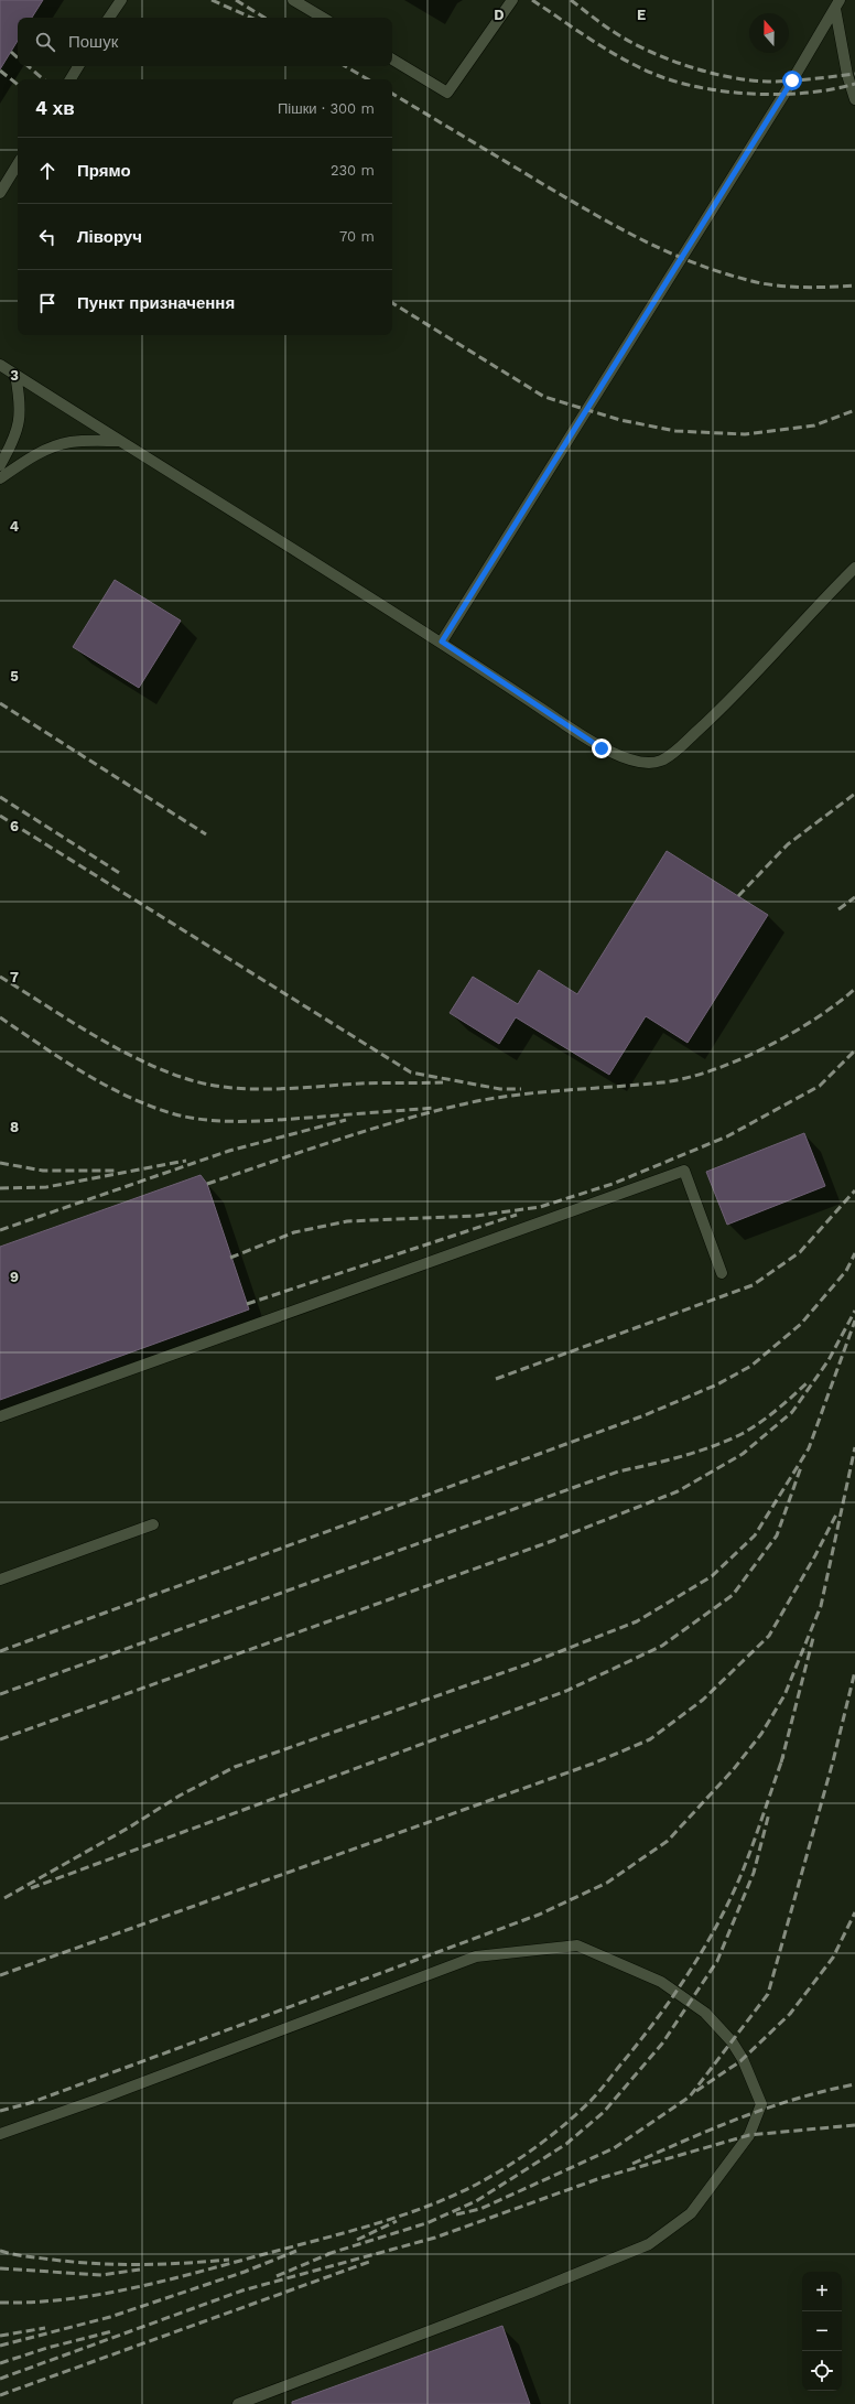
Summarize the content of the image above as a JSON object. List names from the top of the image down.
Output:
{
  "north": "top",
  "page": {
    "search": "Пошук",
    "heading": ["4 хв", "Пішки · 300 m"],
    "list": [
      ["Прямо", "230 m"],
      ["Ліворуч", "70 m"],
      "Пункт призначення"
    ],
    "map_buttons": ["+", "−"]
  },
  "grid": {
    "columns": ["D", "E"],
    "rows": [
      "3",
      "4",
      "5",
      "6",
      "7",
      "8",
      "9"
    ]
  }
}
